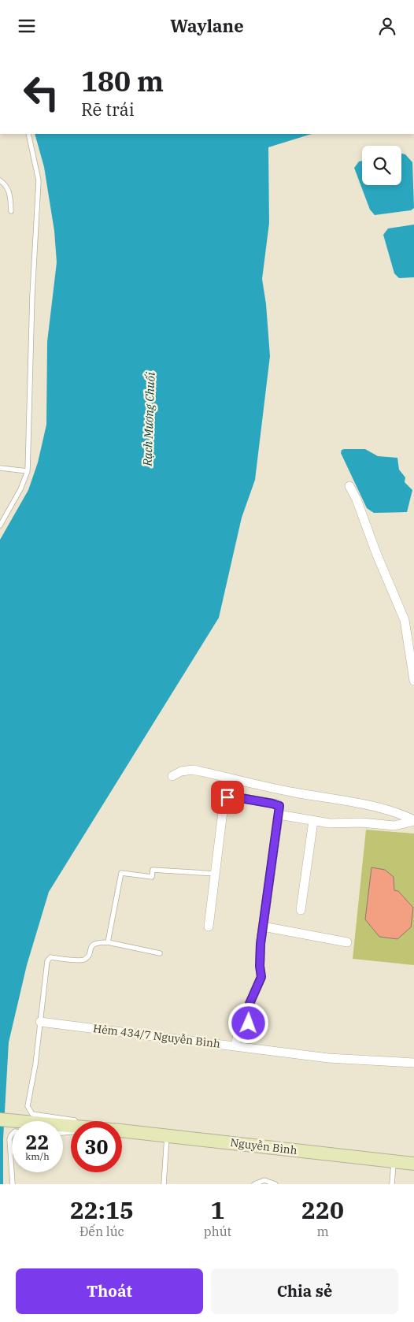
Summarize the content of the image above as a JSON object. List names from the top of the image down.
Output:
{
  "streets": {
    "main road": ["Nguyễn Bình"],
    "street": ["Hẻm 434/7 Nguyễn Bình"]
  },
  "water": ["Rạch Mương Chuối"],
  "page": {
    "header": "Waylane",
    "turn": ["180 m", "Rẽ trái"],
    "speed": "22 km/h",
    "limit": "30",
    "eta": [
      "22:15",
      "Đến lúc",
      "1",
      "phút",
      "220",
      "m"
    ],
    "buttons": ["Thoát", "Chia sẻ"]
  }
}
